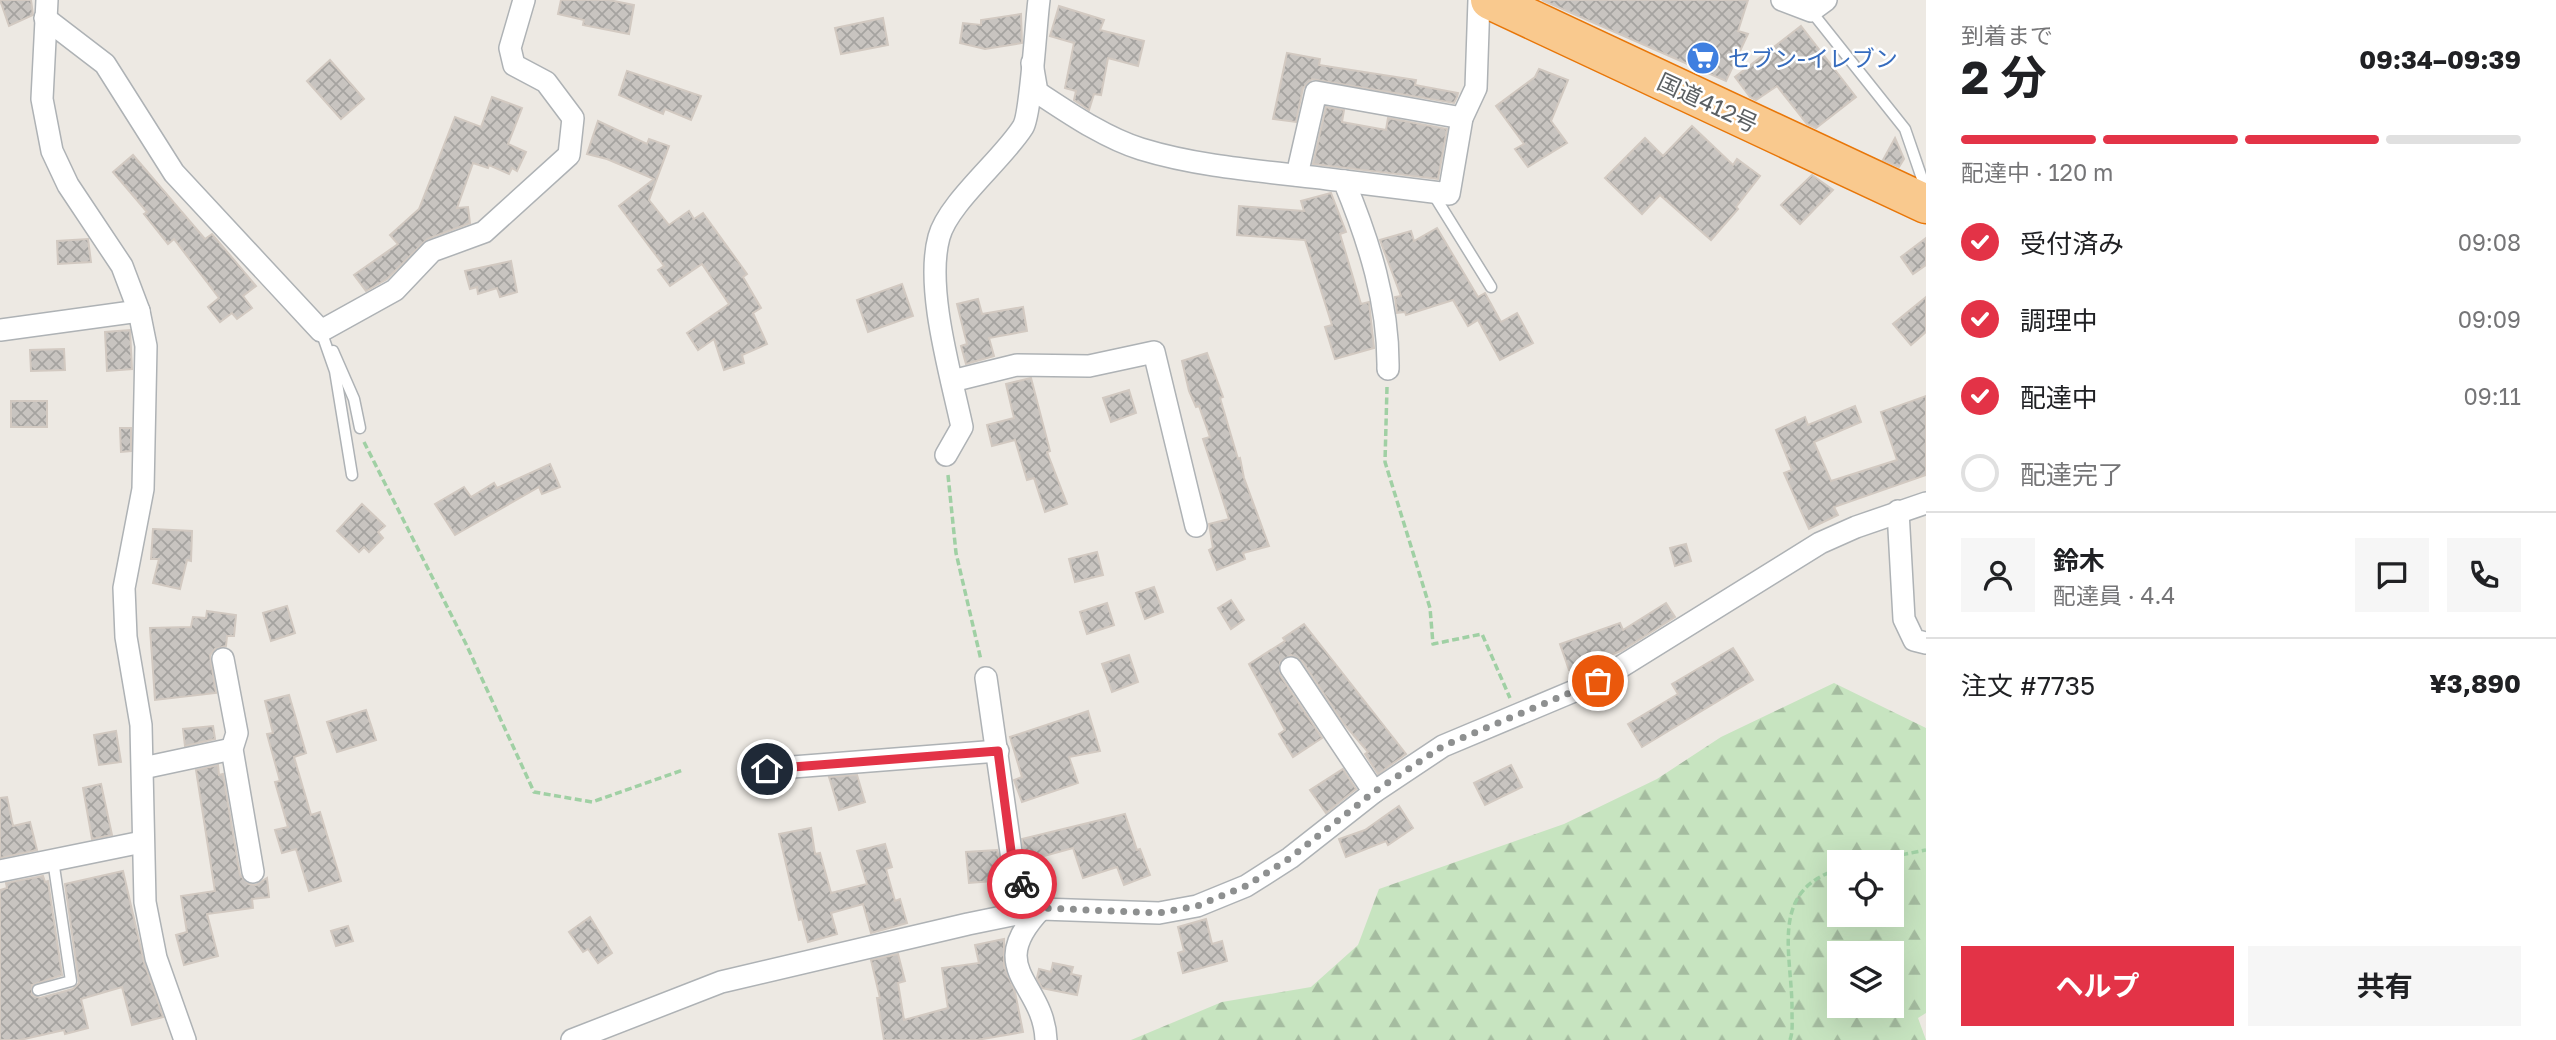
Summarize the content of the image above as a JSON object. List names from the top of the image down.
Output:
{
  "streets": {
    "highway": ["国道412号"]
  },
  "places": {
    "supermarket": ["セブン-イレブン"]
  },
  "page": {
    "heading": ["2 分", "到着まで", "09:34–09:39"],
    "panel": [
      "鈴木",
      "配達員 · 4.4",
      "注文 #7735",
      "¥3,890"
    ],
    "bar": "配達中 · 120 m",
    "list": [
      ["受付済み", "09:08"],
      ["調理中", "09:09"],
      ["配達中", "09:11"],
      "配達完了"
    ],
    "buttons": ["ヘルプ", "共有"]
  }
}
